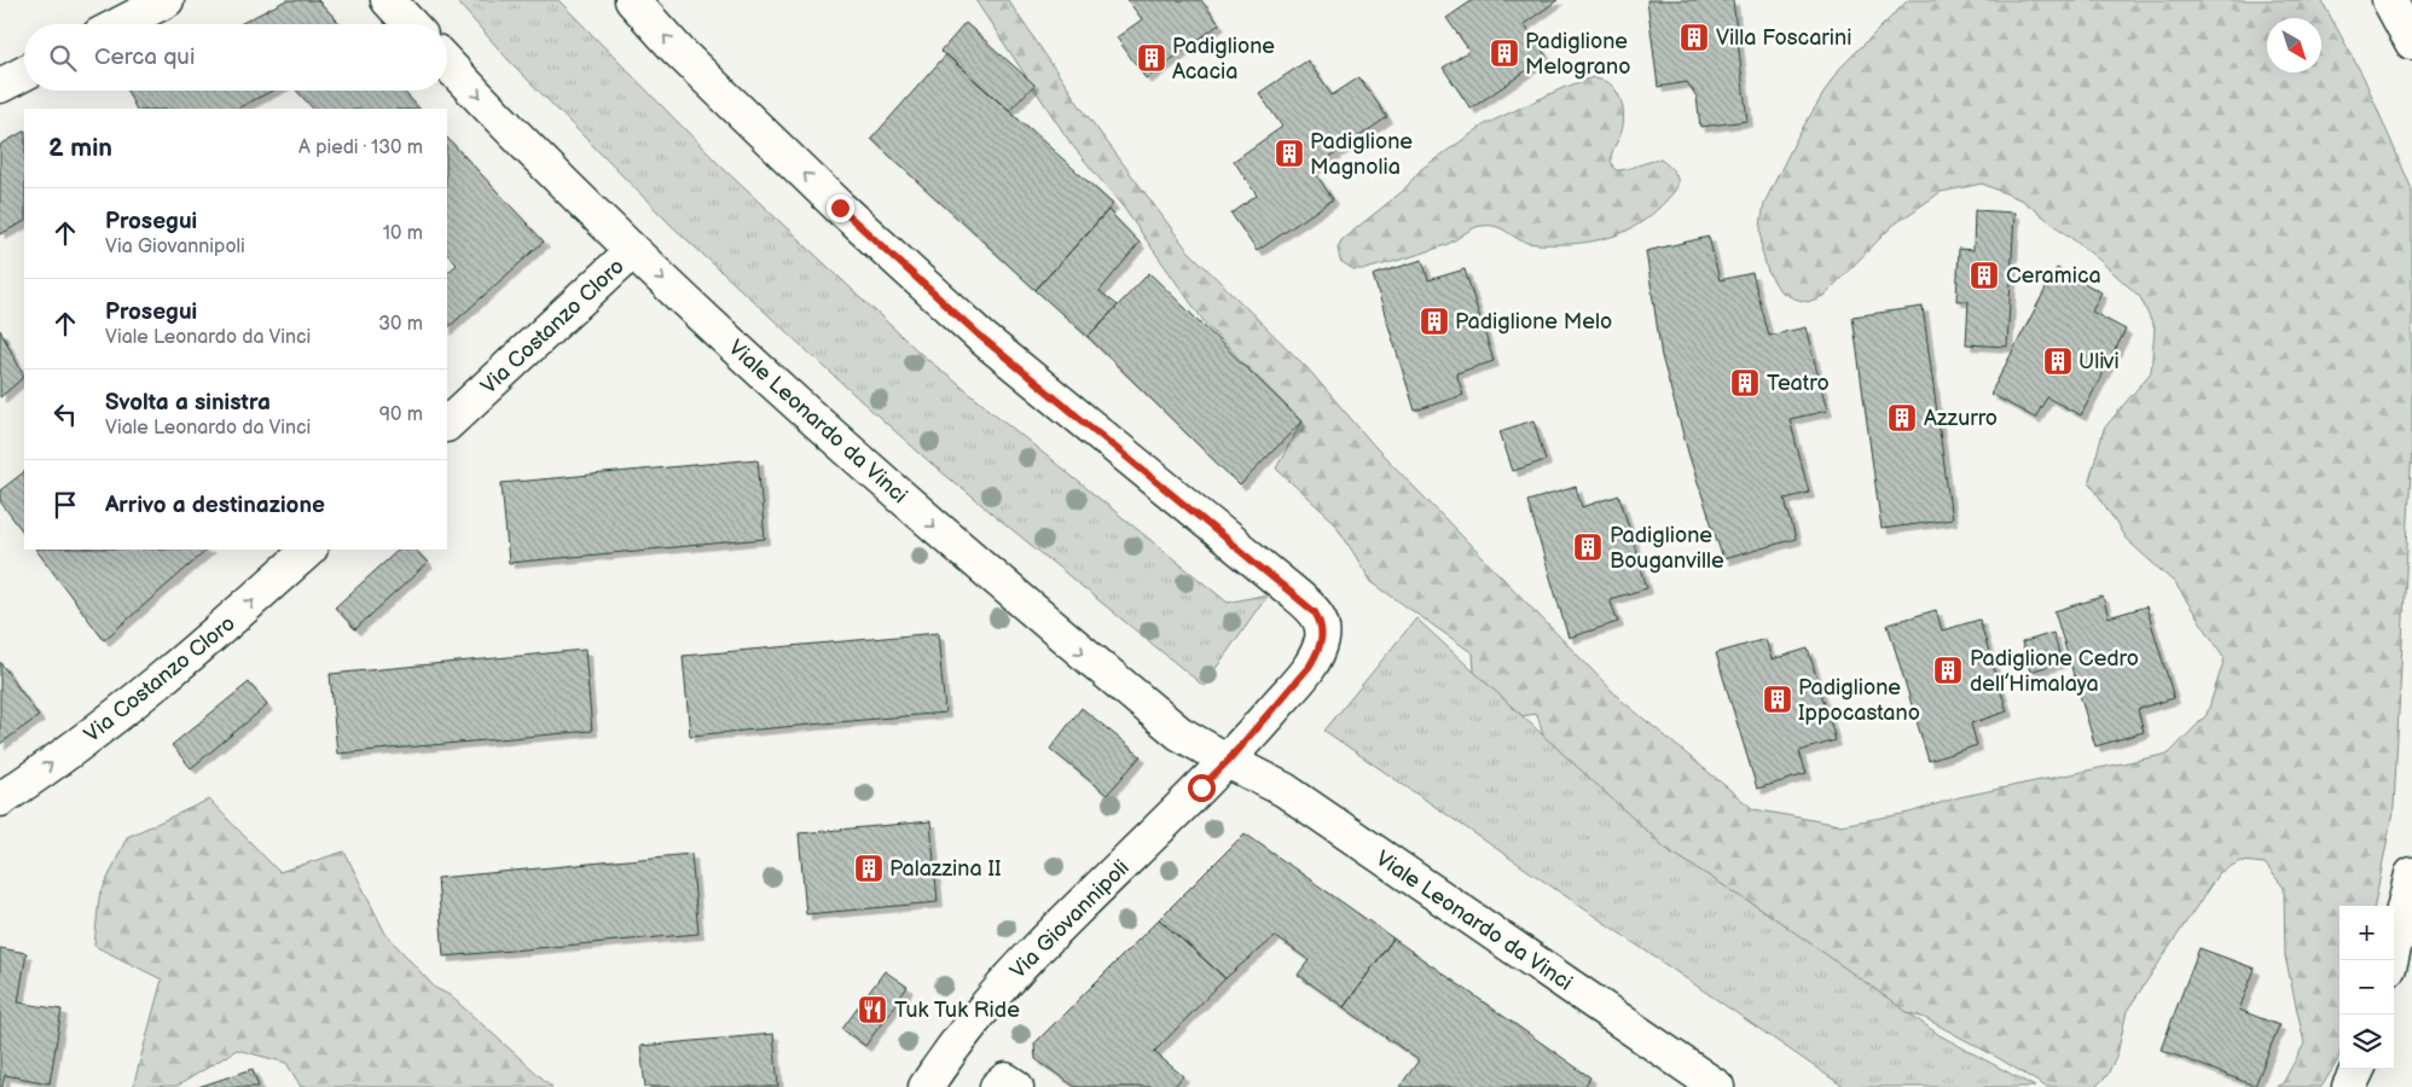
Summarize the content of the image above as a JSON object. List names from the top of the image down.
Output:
{
  "streets": {
    "street": ["Via Costanzo Cloro", "Viale Leonardo da Vinci", "Via Giovannipoli"]
  },
  "crossings": [
    ["Via Costanzo Cloro", "Viale Leonardo da Vinci"],
    ["Viale Leonardo da Vinci", "Via Giovannipoli"]
  ],
  "one_way": ["Via Costanzo Cloro", "Viale Leonardo da Vinci"],
  "places": {
    "building": [
      "Villa Foscarini",
      "Padiglione Melograno",
      "Padiglione Acacia",
      "Padiglione Magnolia",
      "Ceramica",
      "Padiglione Melo",
      "Ulivi",
      "Teatro",
      "Azzurro",
      "Padiglione Bouganville",
      "Padiglione Cedro dell’Himalaya",
      "Padiglione Ippocastano",
      "Palazzina II"
    ],
    "restaurant": ["Tuk Tuk Ride"]
  },
  "north": "bottom right",
  "page": {
    "search": "Cerca qui",
    "heading": ["2 min", "A piedi · 130 m"],
    "list": [
      ["Prosegui", "Via Giovannipoli", "10 m"],
      ["Prosegui", "Viale Leonardo da Vinci", "30 m"],
      ["Svolta a sinistra", "Viale Leonardo da Vinci", "90 m"],
      "Arrivo a destinazione"
    ],
    "map_buttons": ["+", "−"]
  }
}
